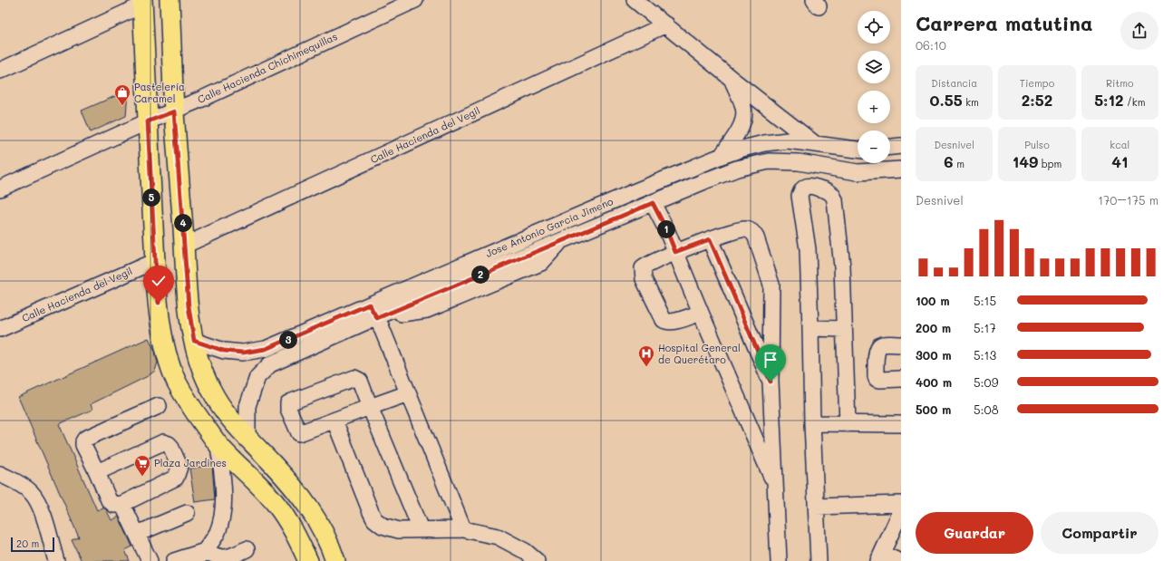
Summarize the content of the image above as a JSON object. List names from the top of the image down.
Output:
{
  "streets": {
    "street": ["Calle Hacienda Chichimequillas", "Calle Hacienda del Vegil", "Jose Antonio Garcia Jimeno"]
  },
  "places": {
    "shop": ["Pastelería Caramel"],
    "hospital": ["Hospital General de Querétaro"],
    "supermarket": ["Plaza Jardines"]
  },
  "scale_bar": "20 m",
  "page": {
    "heading": ["Carrera matutina", "06:10"],
    "map_buttons": ["+", "−"],
    "stats": [
      ["Distancia", "0.55 km"],
      ["Tiempo", "2:52"],
      ["Ritmo", "5:12 /km"],
      ["Desnivel", "6 m"],
      ["Pulso", "149 bpm"],
      ["kcal", "41"]
    ],
    "chart": ["Desnivel", "170–175 m"],
    "pins": [
      "5",
      "4",
      "1",
      "2",
      "3"
    ],
    "list": [
      {
        "name": "100 m",
        "note": "5:15"
      },
      {
        "name": "200 m",
        "note": "5:17"
      },
      {
        "name": "300 m",
        "note": "5:13"
      },
      {
        "name": "400 m",
        "note": "5:09"
      },
      {
        "name": "500 m",
        "note": "5:08"
      }
    ],
    "buttons": ["Guardar", "Compartir"],
    "scale": "20 m"
  }
}
